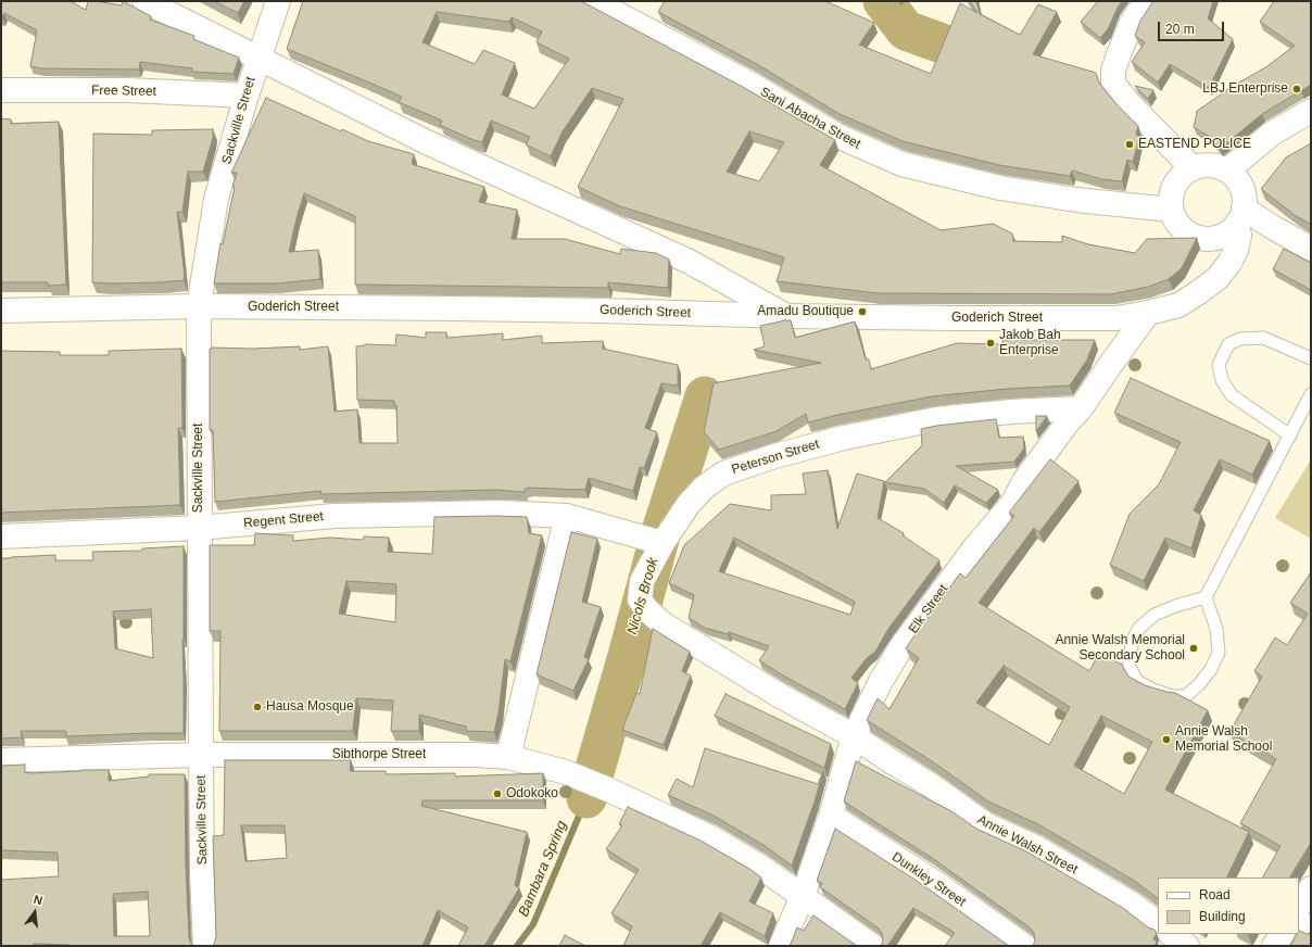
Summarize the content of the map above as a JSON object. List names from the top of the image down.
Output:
{
  "streets": {
    "street": [
      "Free Street",
      "Sani Abacha Street",
      "Sackville Street",
      "Goderich Street",
      "Peterson Street",
      "Regent Street",
      "Elk Street",
      "Sibthorpe Street",
      "Annie Walsh Street",
      "Dunkley Street"
    ]
  },
  "crossings": [
    ["Free Street", "Sackville Street"],
    ["Sani Abacha Street", "Goderich Street"],
    ["Sackville Street", "Goderich Street"],
    ["Sackville Street", "Regent Street"],
    ["Sackville Street", "Sibthorpe Street"],
    ["Goderich Street", "Elk Street"],
    ["Peterson Street", "Regent Street"],
    ["Peterson Street", "Elk Street"],
    ["Peterson Street", "Annie Walsh Street"],
    ["Elk Street", "Sibthorpe Street"],
    ["Elk Street", "Annie Walsh Street"],
    ["Elk Street", "Dunkley Street"]
  ],
  "water": ["Nicols Brook", "Bambara Spring"],
  "places": [
    "LBJ Enterprise",
    "EASTEND POLICE",
    "Amadu Boutique",
    "Jakob Bah Enterprise",
    "Annie Walsh Memorial Secondary School",
    "Hausa Mosque",
    "Annie Walsh Memorial School",
    "Odokoko"
  ],
  "legend": ["Road", "Building"],
  "scale_bar": "20 m",
  "north": "top"
}
